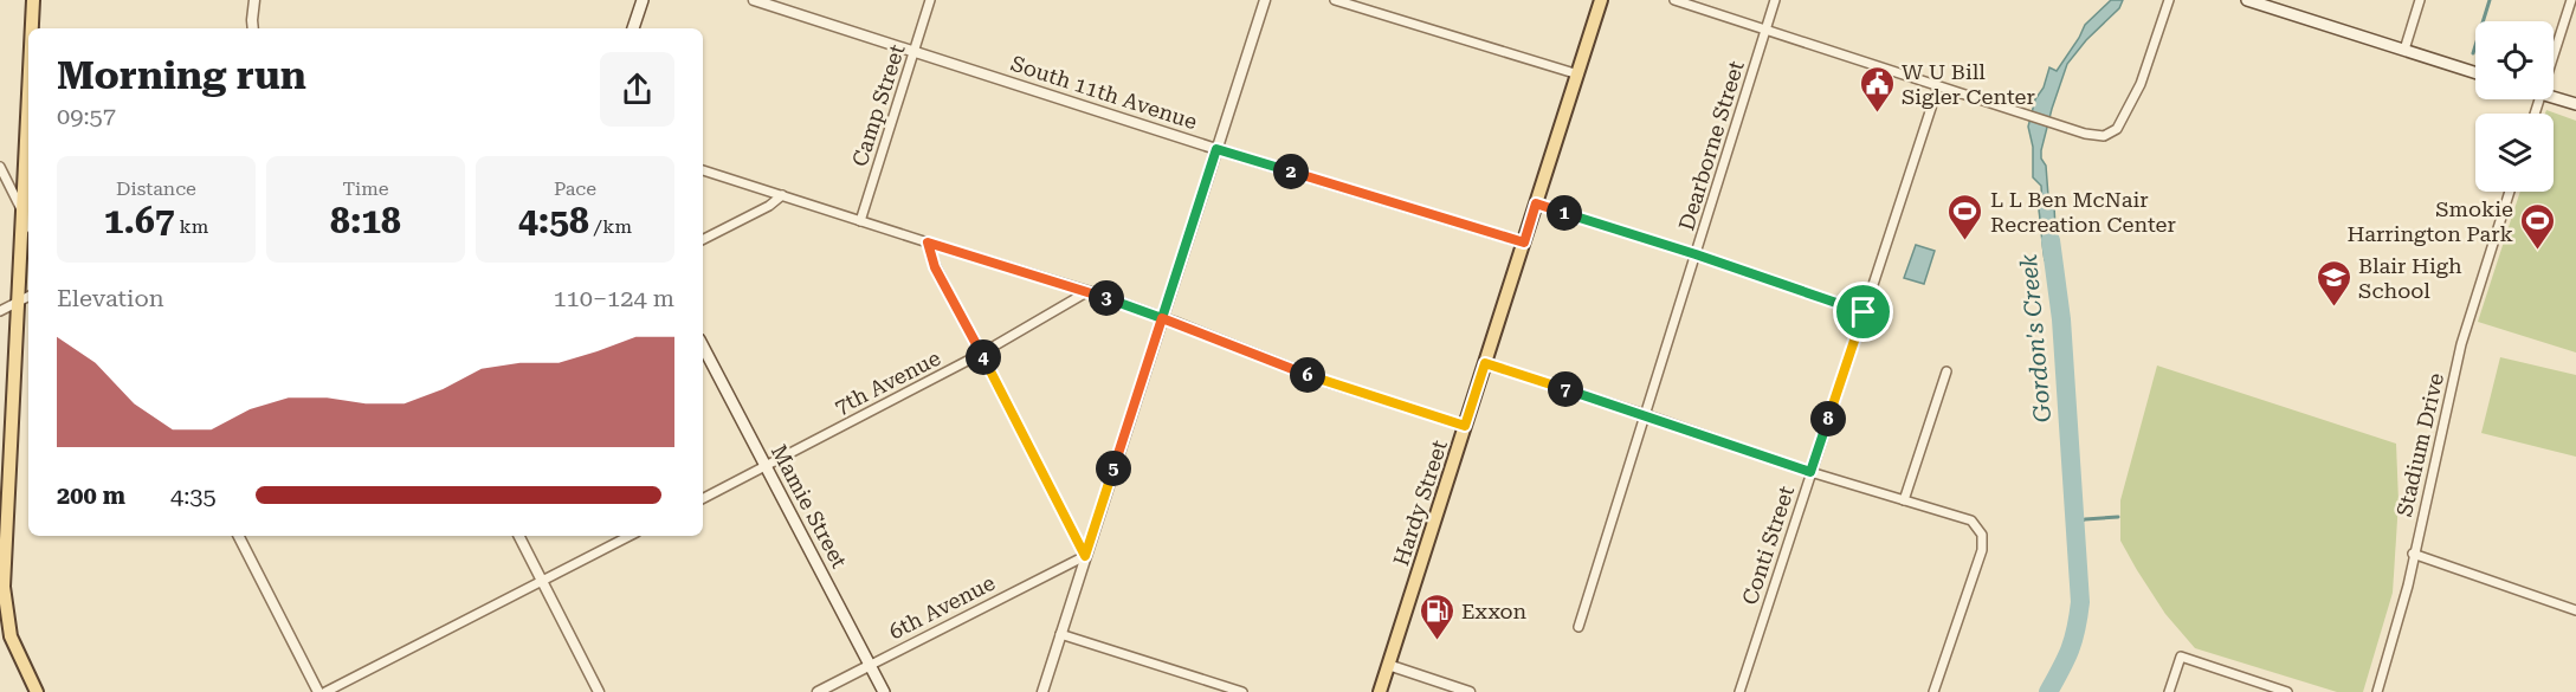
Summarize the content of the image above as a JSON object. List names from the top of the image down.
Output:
{
  "streets": {
    "main road": ["Hardy Street", "Mamie Street"],
    "street": [
      "South 11th Avenue",
      "Camp Street",
      "Dearborne Street",
      "7th Avenue",
      "Stadium Drive",
      "Conti Street",
      "6th Avenue"
    ]
  },
  "crossings": [
    ["South 11th Avenue", "Camp Street"],
    ["South 11th Avenue", "Hardy Street"],
    ["7th Avenue", "Mamie Street"],
    ["Mamie Street", "6th Avenue"]
  ],
  "water": ["Gordon's Creek"],
  "places": {
    "public building": ["W U Bill Sigler Center"],
    "sports": ["L L Ben McNair Recreation Center", "Smokie Harrington Park"],
    "school or university": ["Blair High School"],
    "fuel station": ["Exxon"]
  },
  "page": {
    "heading": ["Morning run", "09:57"],
    "stats": [
      ["Distance", "1.67 km"],
      ["Time", "8:18"],
      ["Pace", "4:58 /km"]
    ],
    "pins": [
      "2",
      "1",
      "3",
      "4",
      "6",
      "7",
      "8",
      "5"
    ],
    "chart": ["Elevation", "110–124 m"],
    "list": [
      {
        "name": "200 m",
        "note": "4:35"
      }
    ]
  }
}
